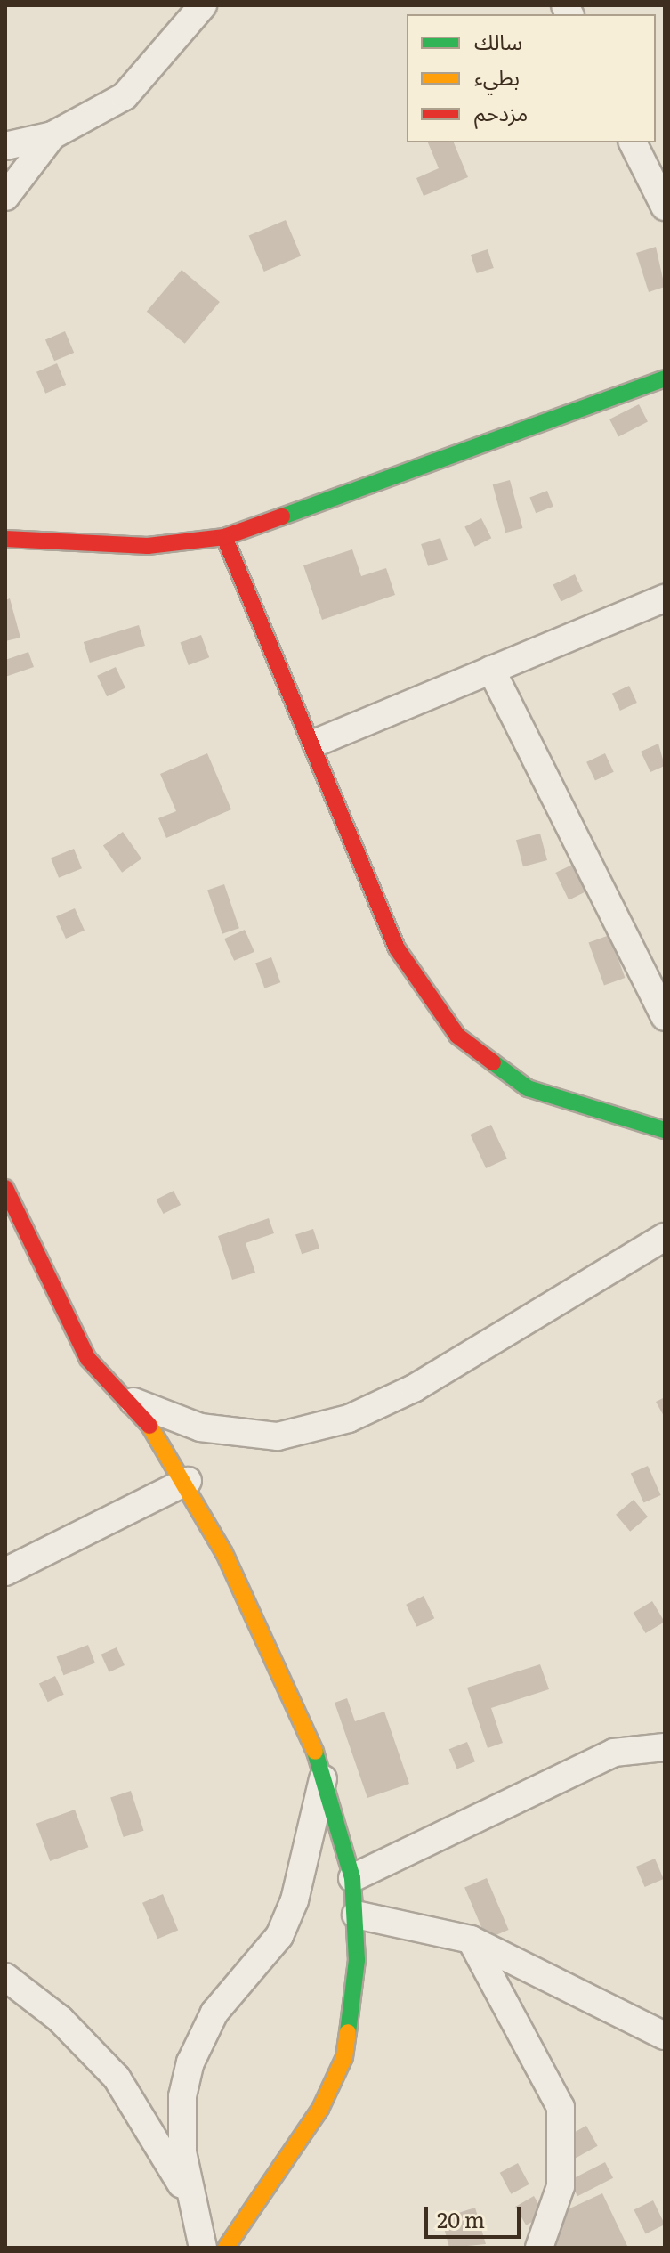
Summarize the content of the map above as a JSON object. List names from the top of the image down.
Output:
{
  "legend": ["سالك", "بطيء", "مزدحم"],
  "scale_bar": "20 m"
}
